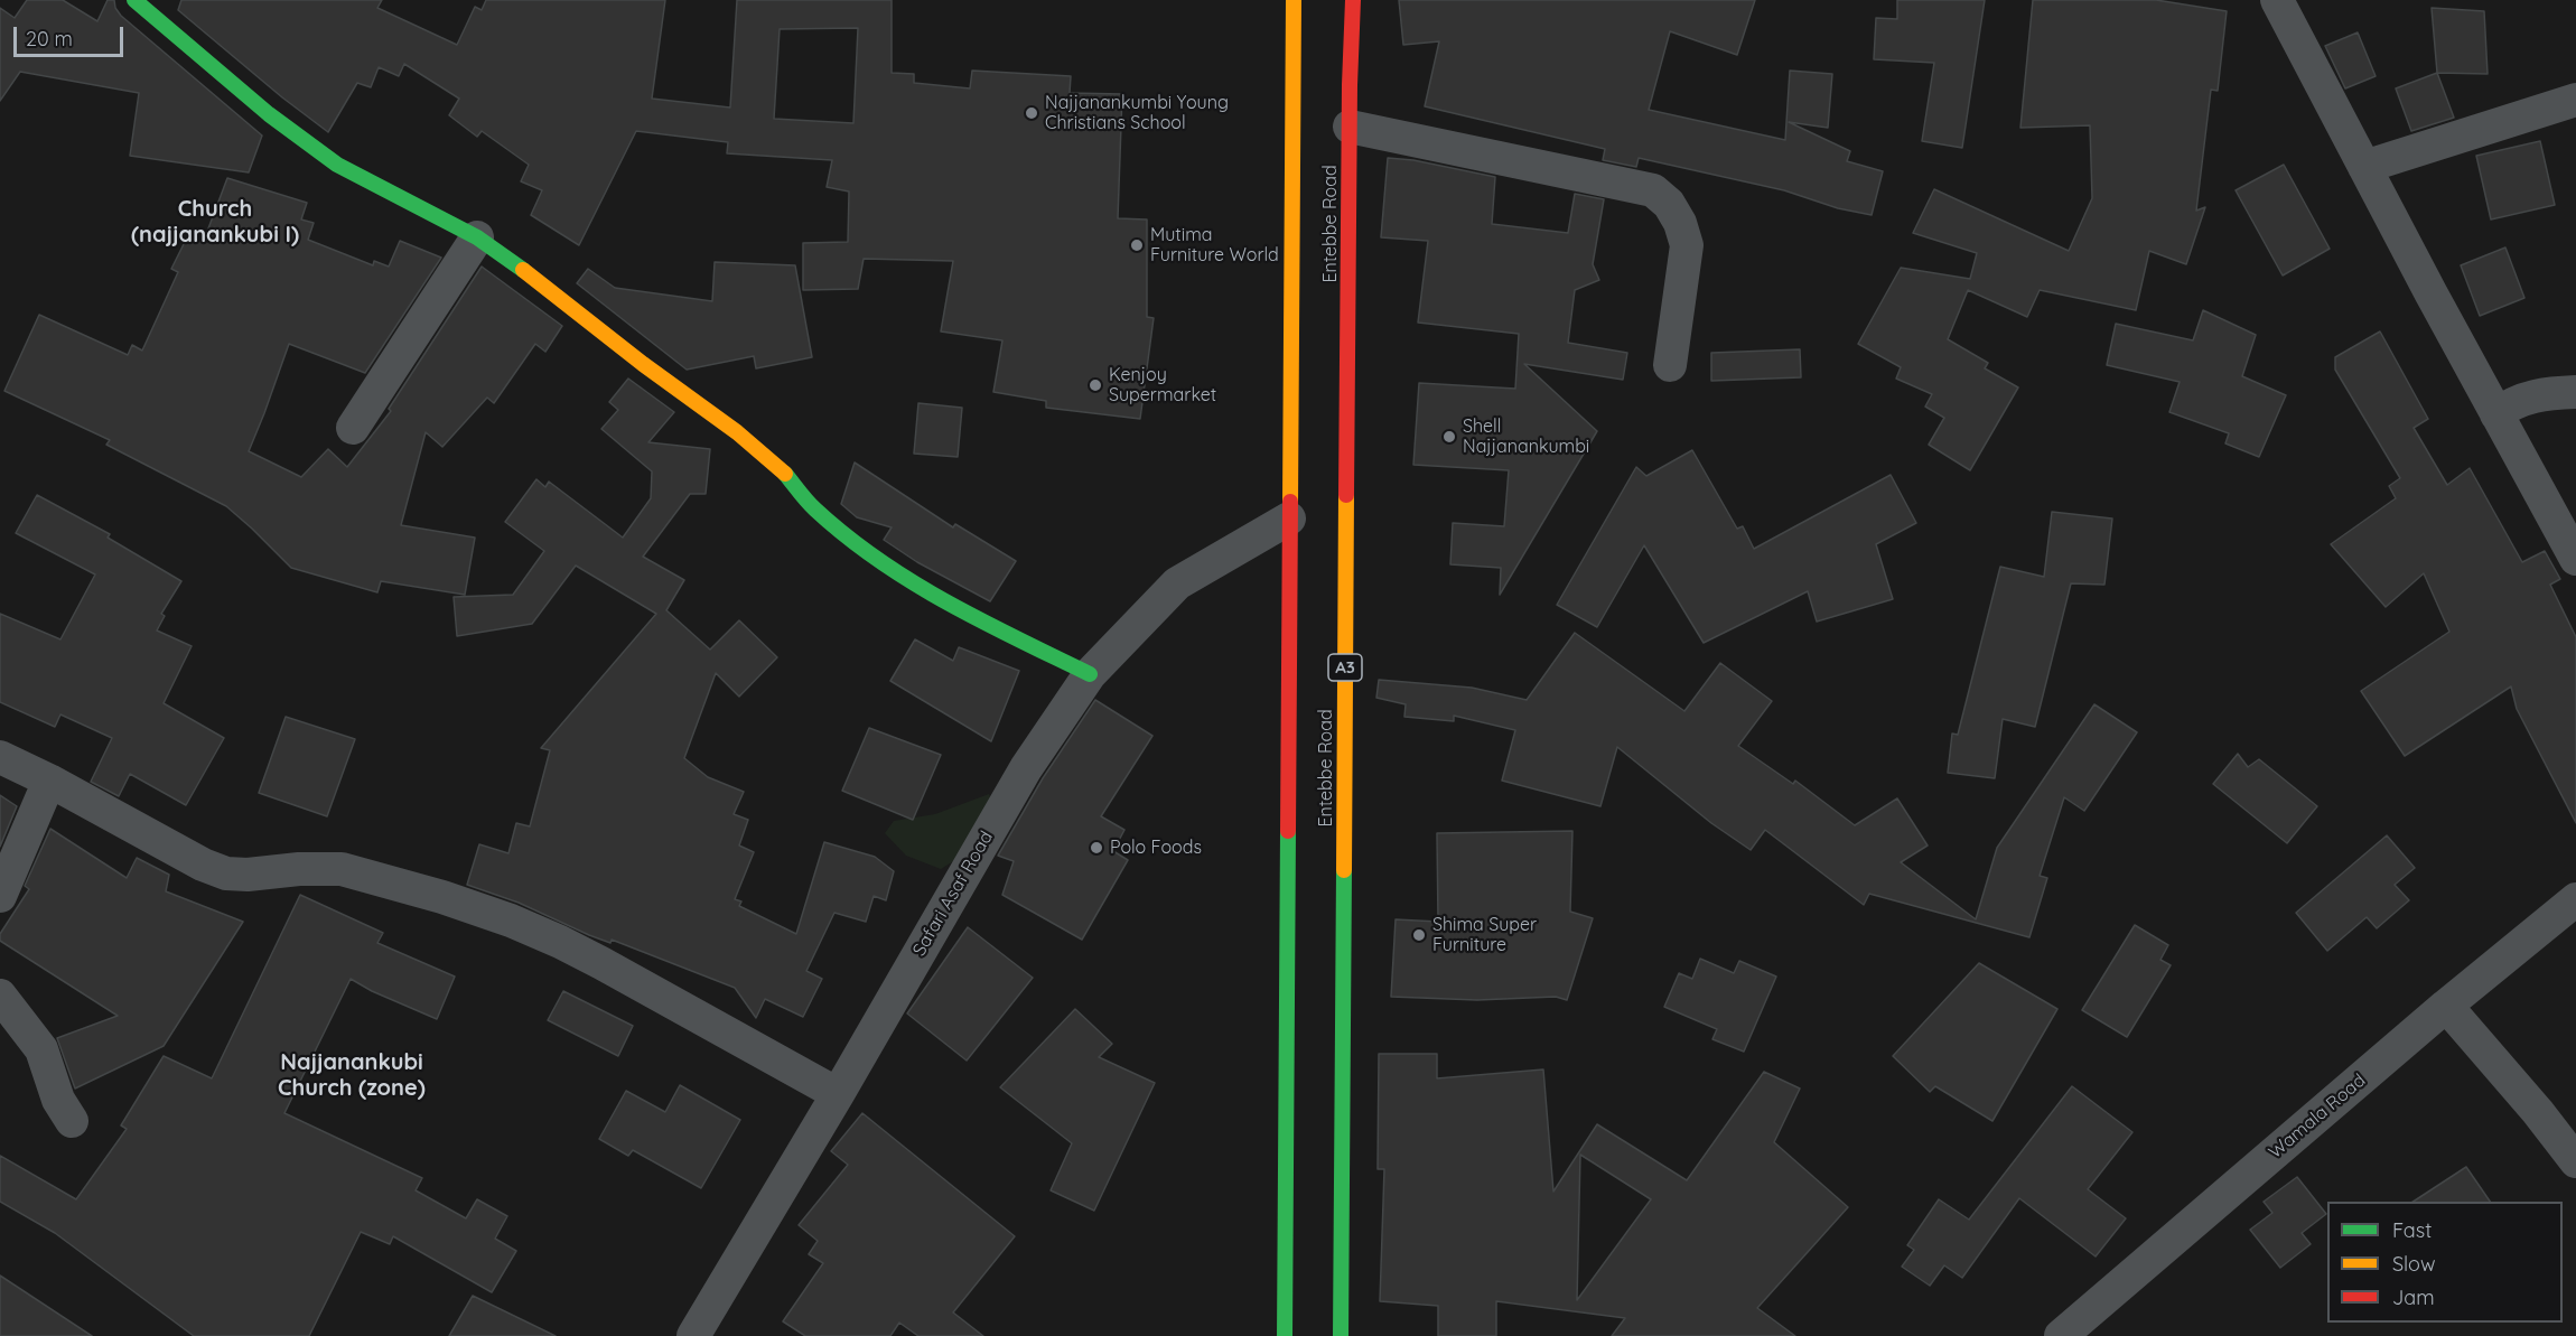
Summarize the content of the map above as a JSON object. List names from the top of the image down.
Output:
{
  "streets": {
    "main road": ["Entebbe Road", "A3"],
    "street": ["Safari Asaf Road", "Wamala Road"]
  },
  "crossings": [
    ["Entebbe Road", "Safari Asaf Road"]
  ],
  "districts": ["Church (najjanankubi I)", "Najjanankubi Church (zone)"],
  "places": [
    "Najjanankumbi Young Christians School",
    "Mutima Furniture World",
    "Kenjoy Supermarket",
    "Shell Najjanankumbi",
    "Polo Foods",
    "Shima Super Furniture"
  ],
  "legend": ["Fast", "Slow", "Jam"],
  "scale_bar": "20 m"
}
